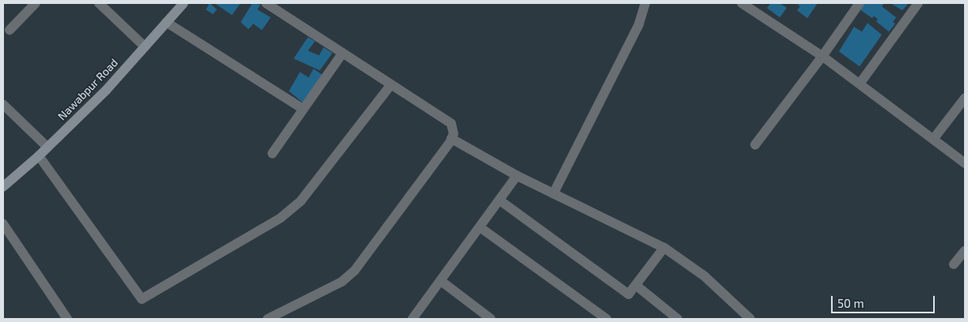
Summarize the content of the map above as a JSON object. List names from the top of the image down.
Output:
{
  "streets": {
    "street": ["Nawabpur Road"]
  },
  "scale_bar": "50 m"
}
